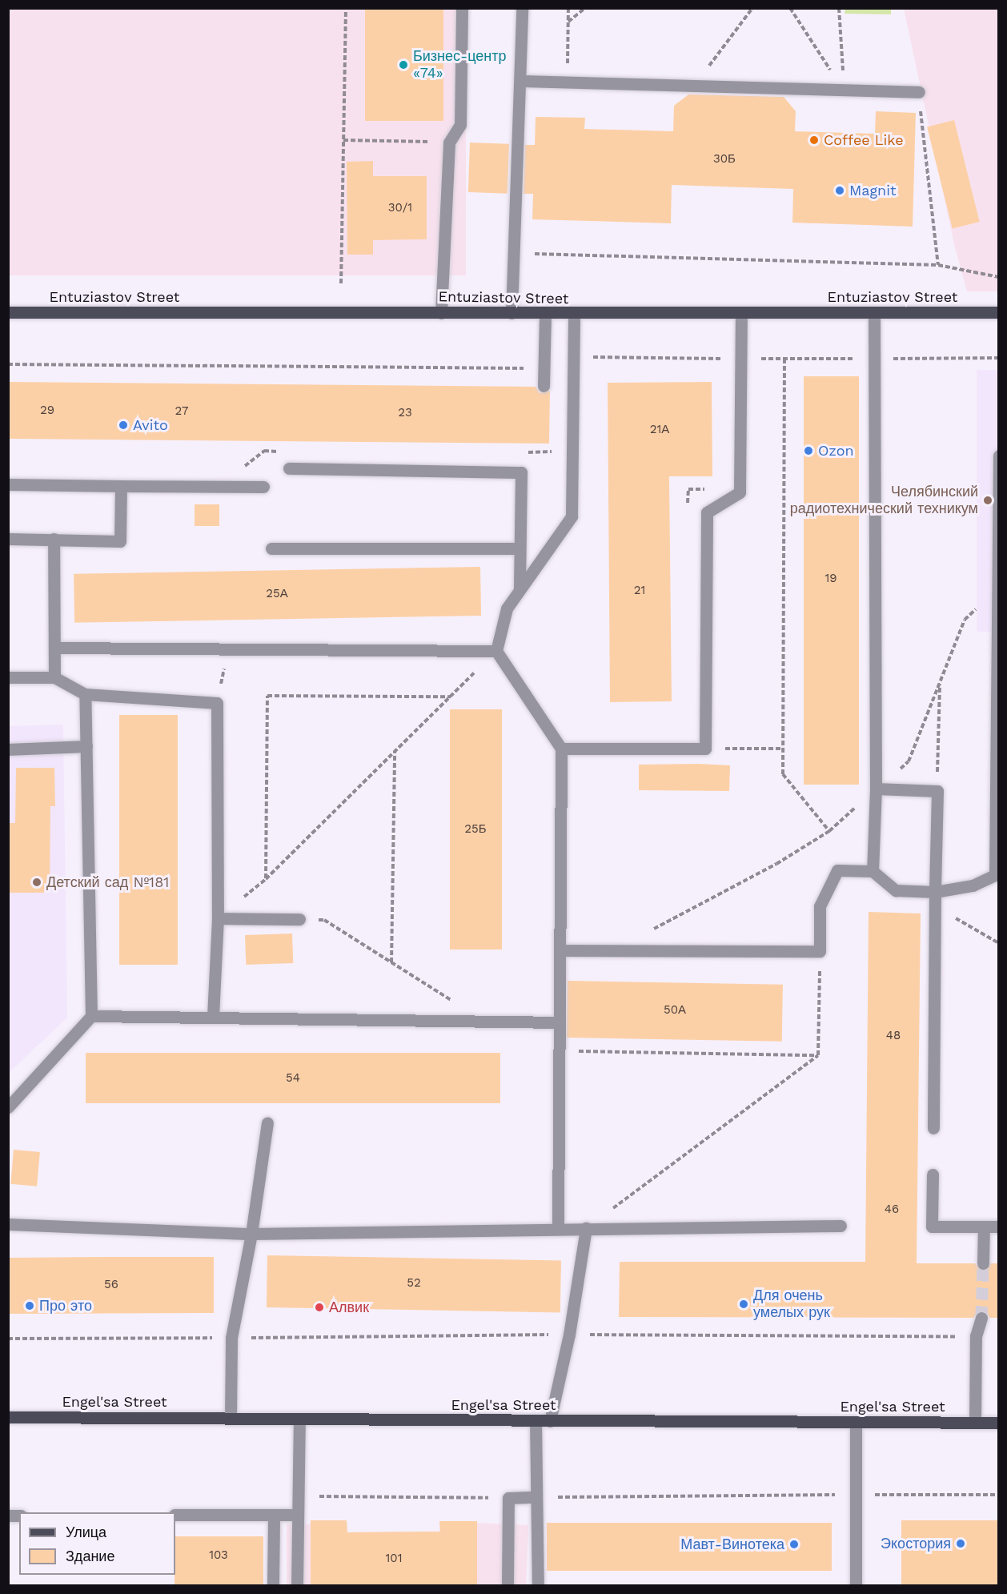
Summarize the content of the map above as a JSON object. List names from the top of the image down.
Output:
{
  "streets": {
    "main road": ["Entuziastov Street", "Engel'sa Street"]
  },
  "places": [
    "Бизнес-центр «74»",
    "Coffee Like",
    "Magnit",
    "Avito",
    "Ozon",
    "Челябинский радиотехнический техникум",
    "Детский сад №181",
    "Для очень умелых рук",
    "Про это",
    "Алвик",
    "Экостория",
    "Мавт-Винотека"
  ],
  "house_numbers": [
    "30Б",
    "30/1",
    "29",
    "27",
    "23",
    "21А",
    "19",
    "21",
    "25А",
    "25Б",
    "50А",
    "48",
    "54",
    "46",
    "52",
    "56",
    "103",
    "101"
  ],
  "legend": ["Улица", "Здание"]
}
